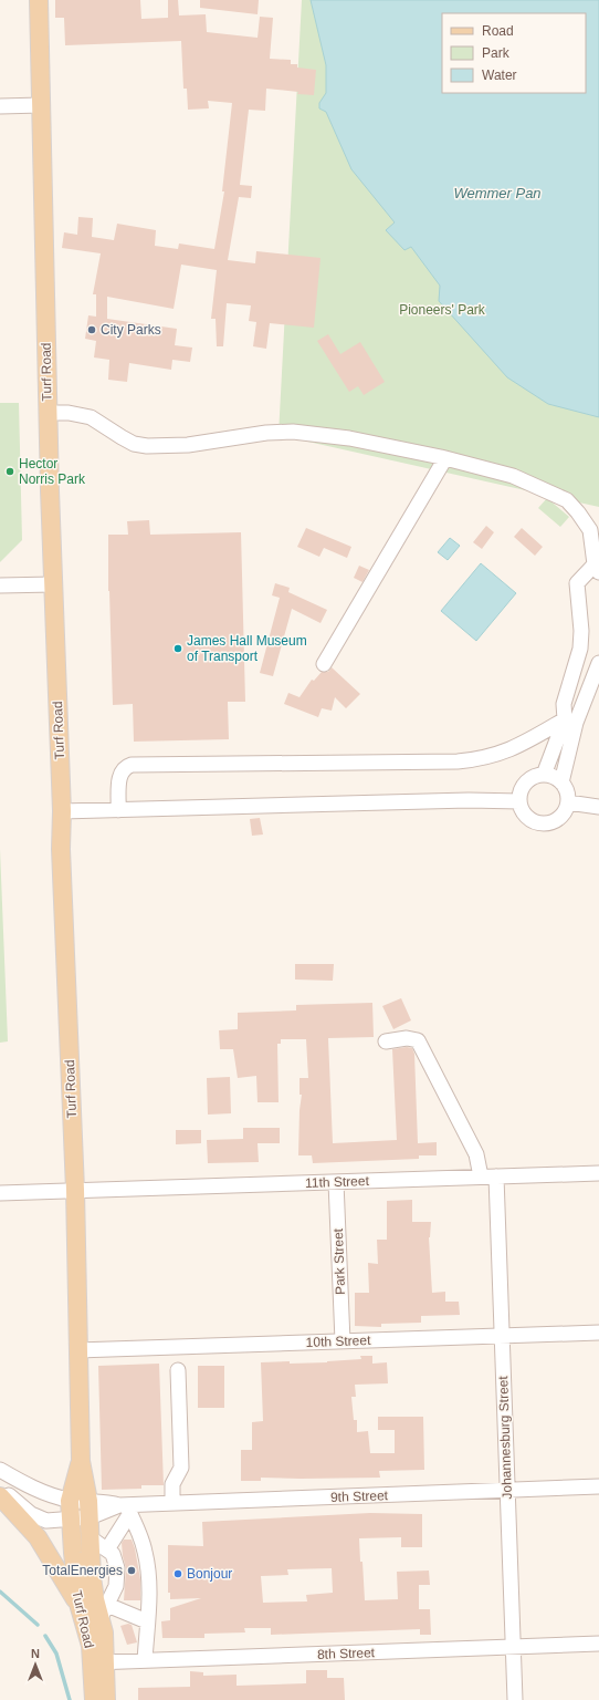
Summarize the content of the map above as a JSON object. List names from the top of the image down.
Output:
{
  "streets": {
    "main road": ["Turf Road"],
    "street": [
      "11th Street",
      "Park Street",
      "10th Street",
      "Johannesburg Street",
      "9th Street",
      "8th Street"
    ]
  },
  "crossings": [
    ["Turf Road", "11th Street"],
    ["Turf Road", "10th Street"],
    ["Turf Road", "9th Street"],
    ["Turf Road", "8th Street"],
    ["11th Street", "Park Street"],
    ["11th Street", "Johannesburg Street"],
    ["Park Street", "10th Street"],
    ["10th Street", "Johannesburg Street"],
    ["Johannesburg Street", "9th Street"],
    ["Johannesburg Street", "8th Street"]
  ],
  "water": ["Wemmer Pan"],
  "parks": ["Pioneers' Park"],
  "places": [
    "City Parks",
    "Hector Norris Park",
    "James Hall Museum of Transport",
    "TotalEnergies",
    "Bonjour"
  ],
  "legend": ["Road", "Park", "Water"],
  "north": "top"
}
